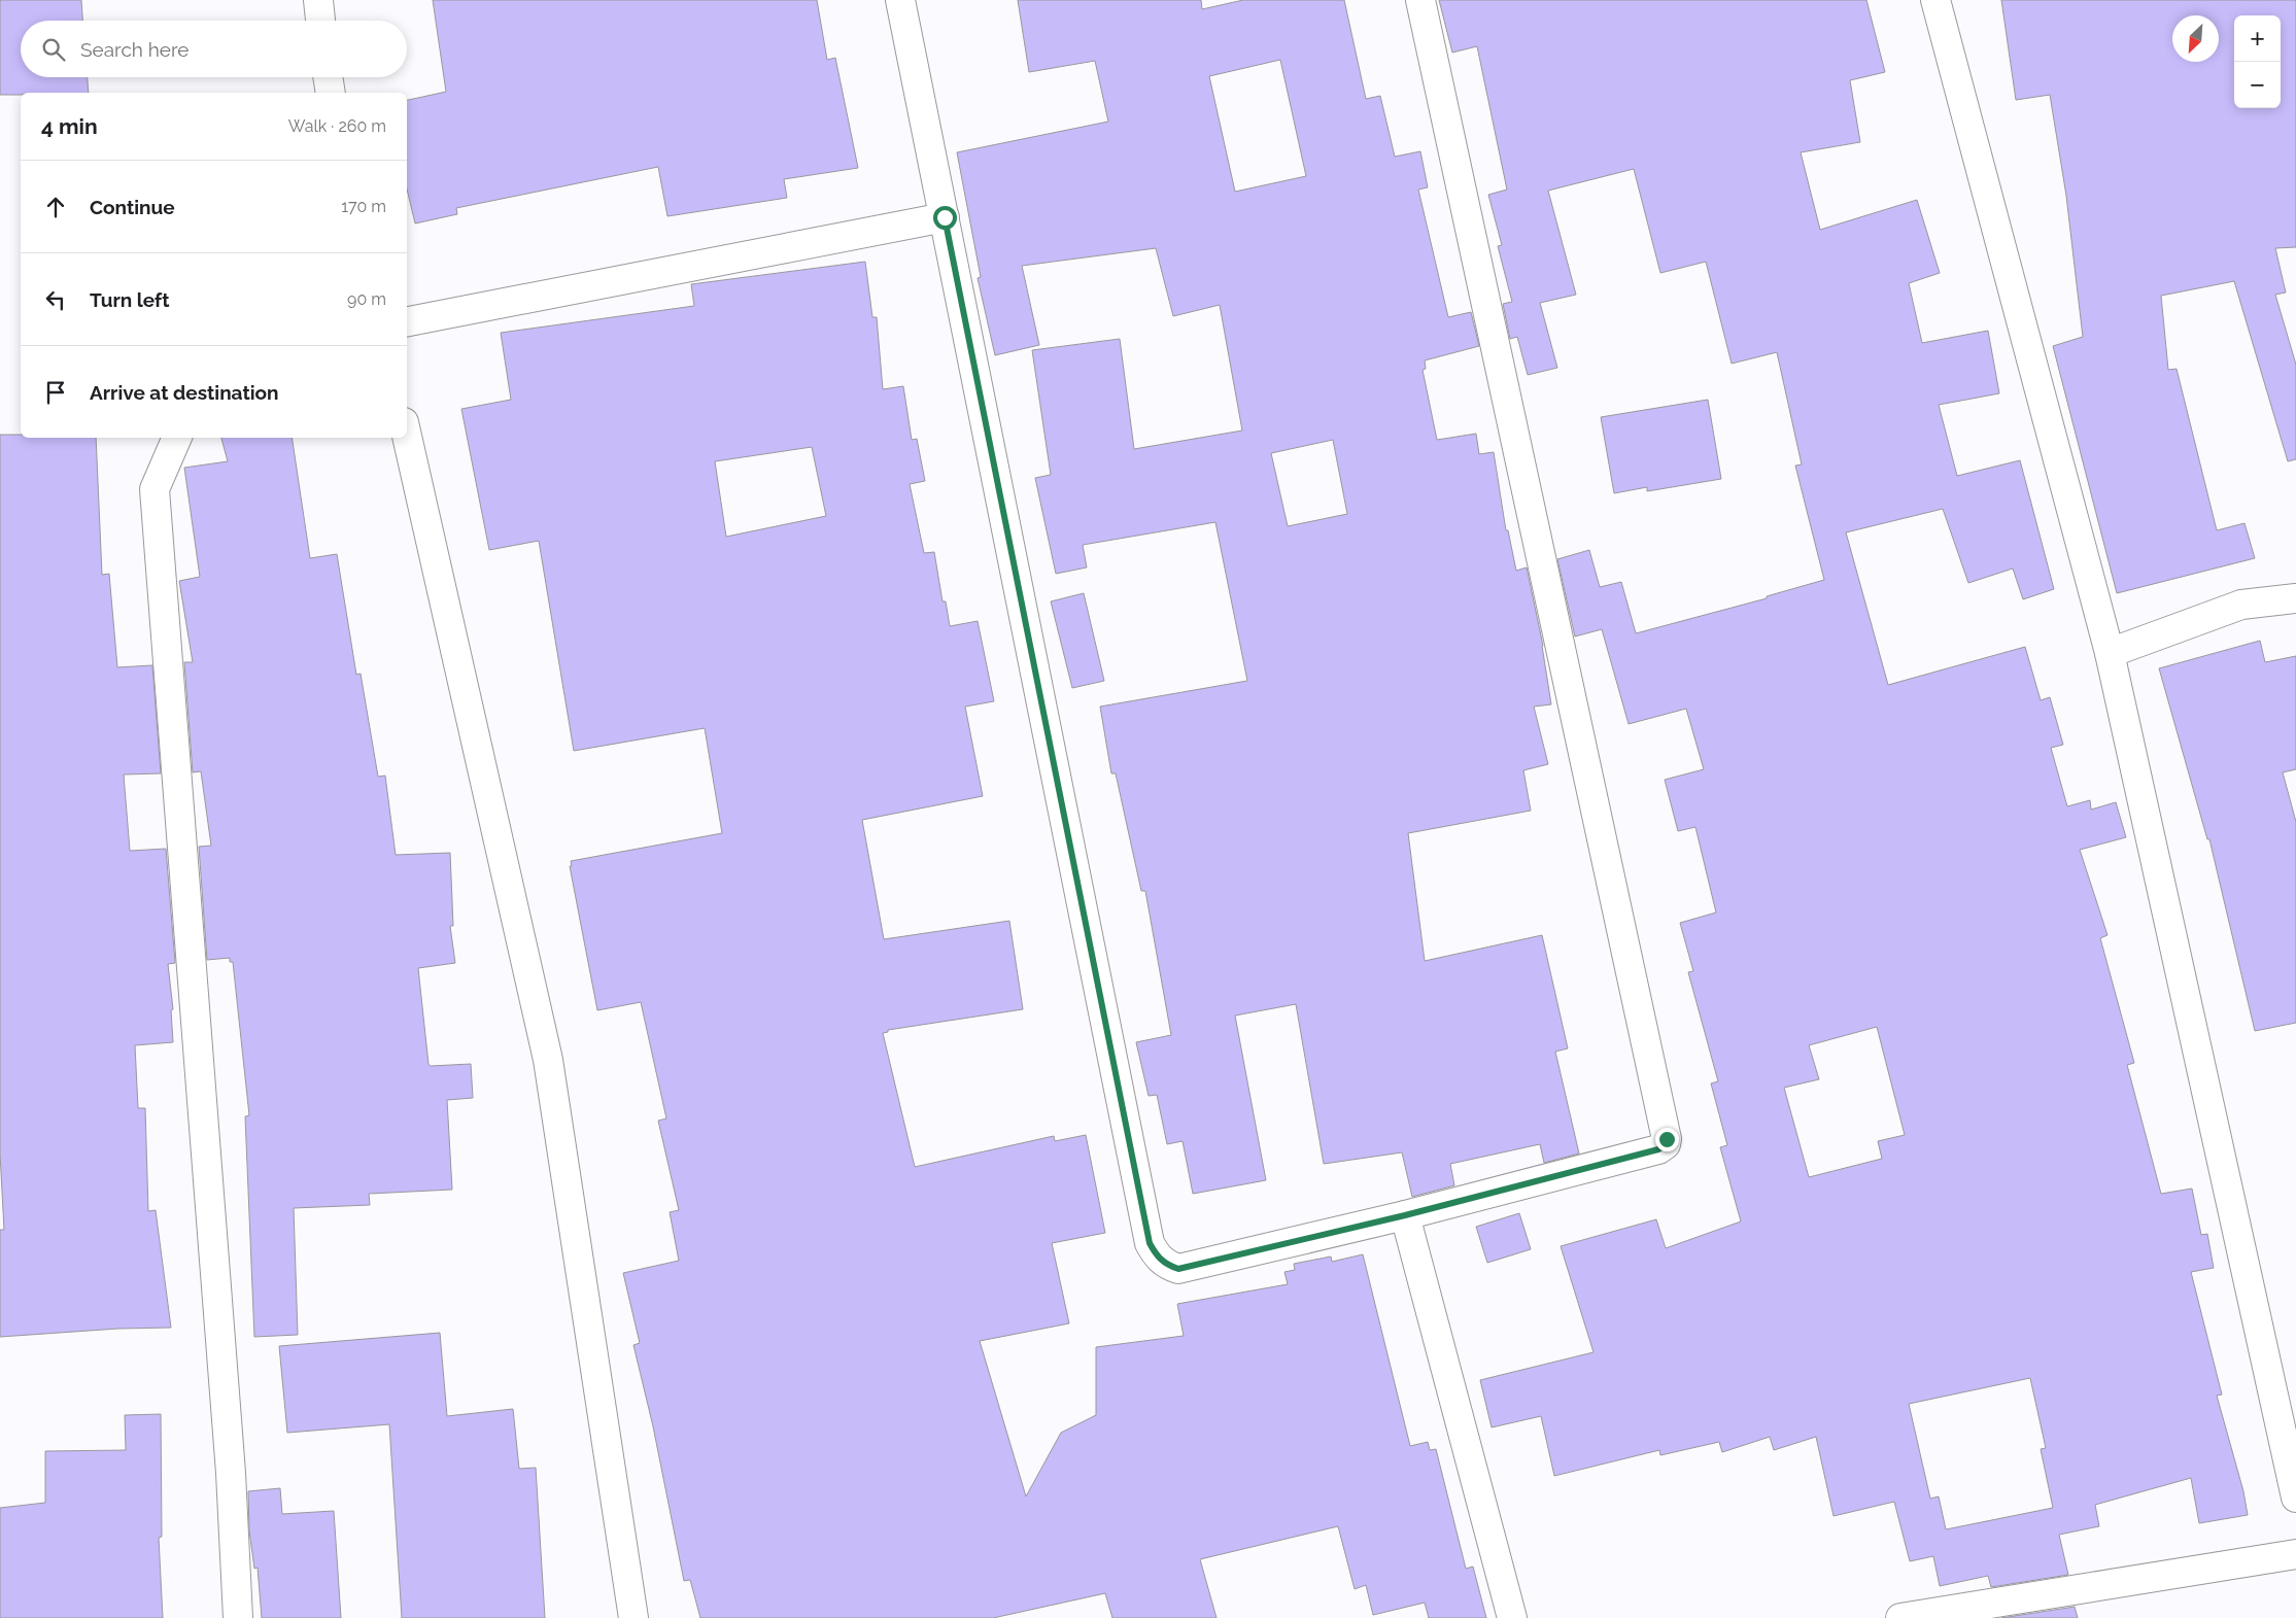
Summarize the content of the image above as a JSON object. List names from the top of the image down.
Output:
{
  "north": "bottom left",
  "page": {
    "map_buttons": ["+", "−"],
    "search": "Search here",
    "heading": ["4 min", "Walk · 260 m"],
    "list": [
      ["Continue", "170 m"],
      ["Turn left", "90 m"],
      "Arrive at destination"
    ]
  }
}
